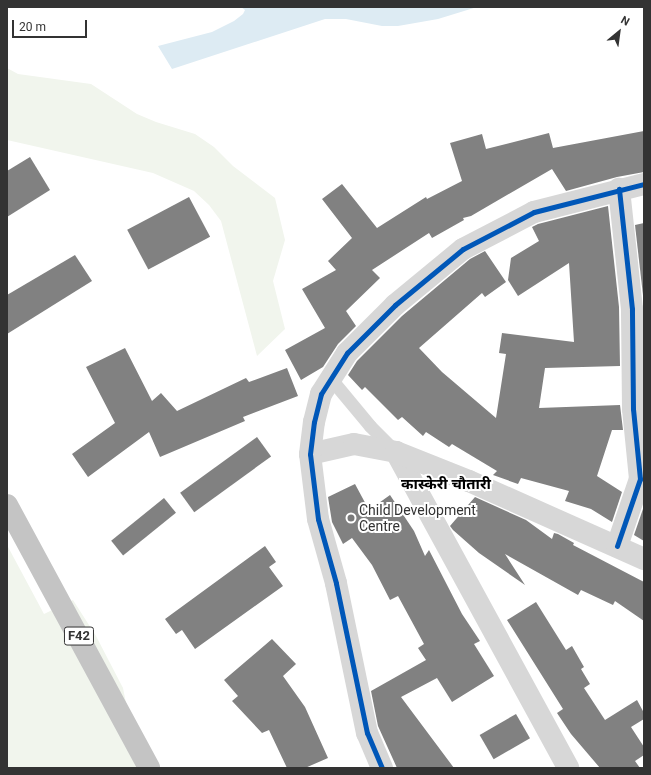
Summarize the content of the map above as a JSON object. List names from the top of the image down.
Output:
{
  "streets": {
    "highway": ["F42"]
  },
  "districts": ["कास्केरी चौतारी"],
  "places": ["Child Development Centre"],
  "scale_bar": "20 m",
  "north": "top right"
}
